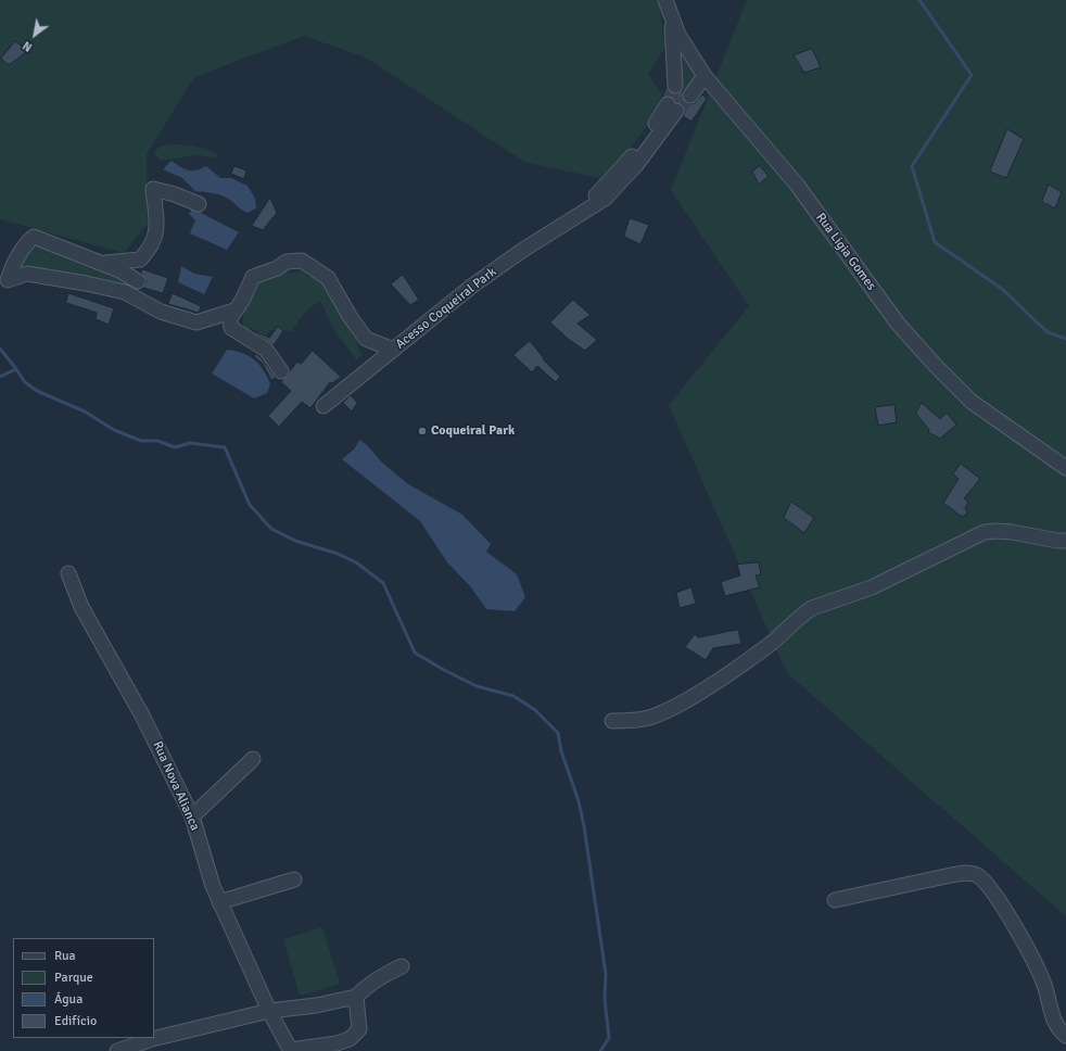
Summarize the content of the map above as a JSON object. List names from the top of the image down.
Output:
{
  "streets": {
    "street": ["Rua Ligia Gomes", "Acesso Coqueiral Park", "Rua Nova Alianca"]
  },
  "places": ["Coqueiral Park"],
  "legend": [
    "Rua",
    "Parque",
    "Água",
    "Edifício"
  ],
  "north": "bottom left"
}
